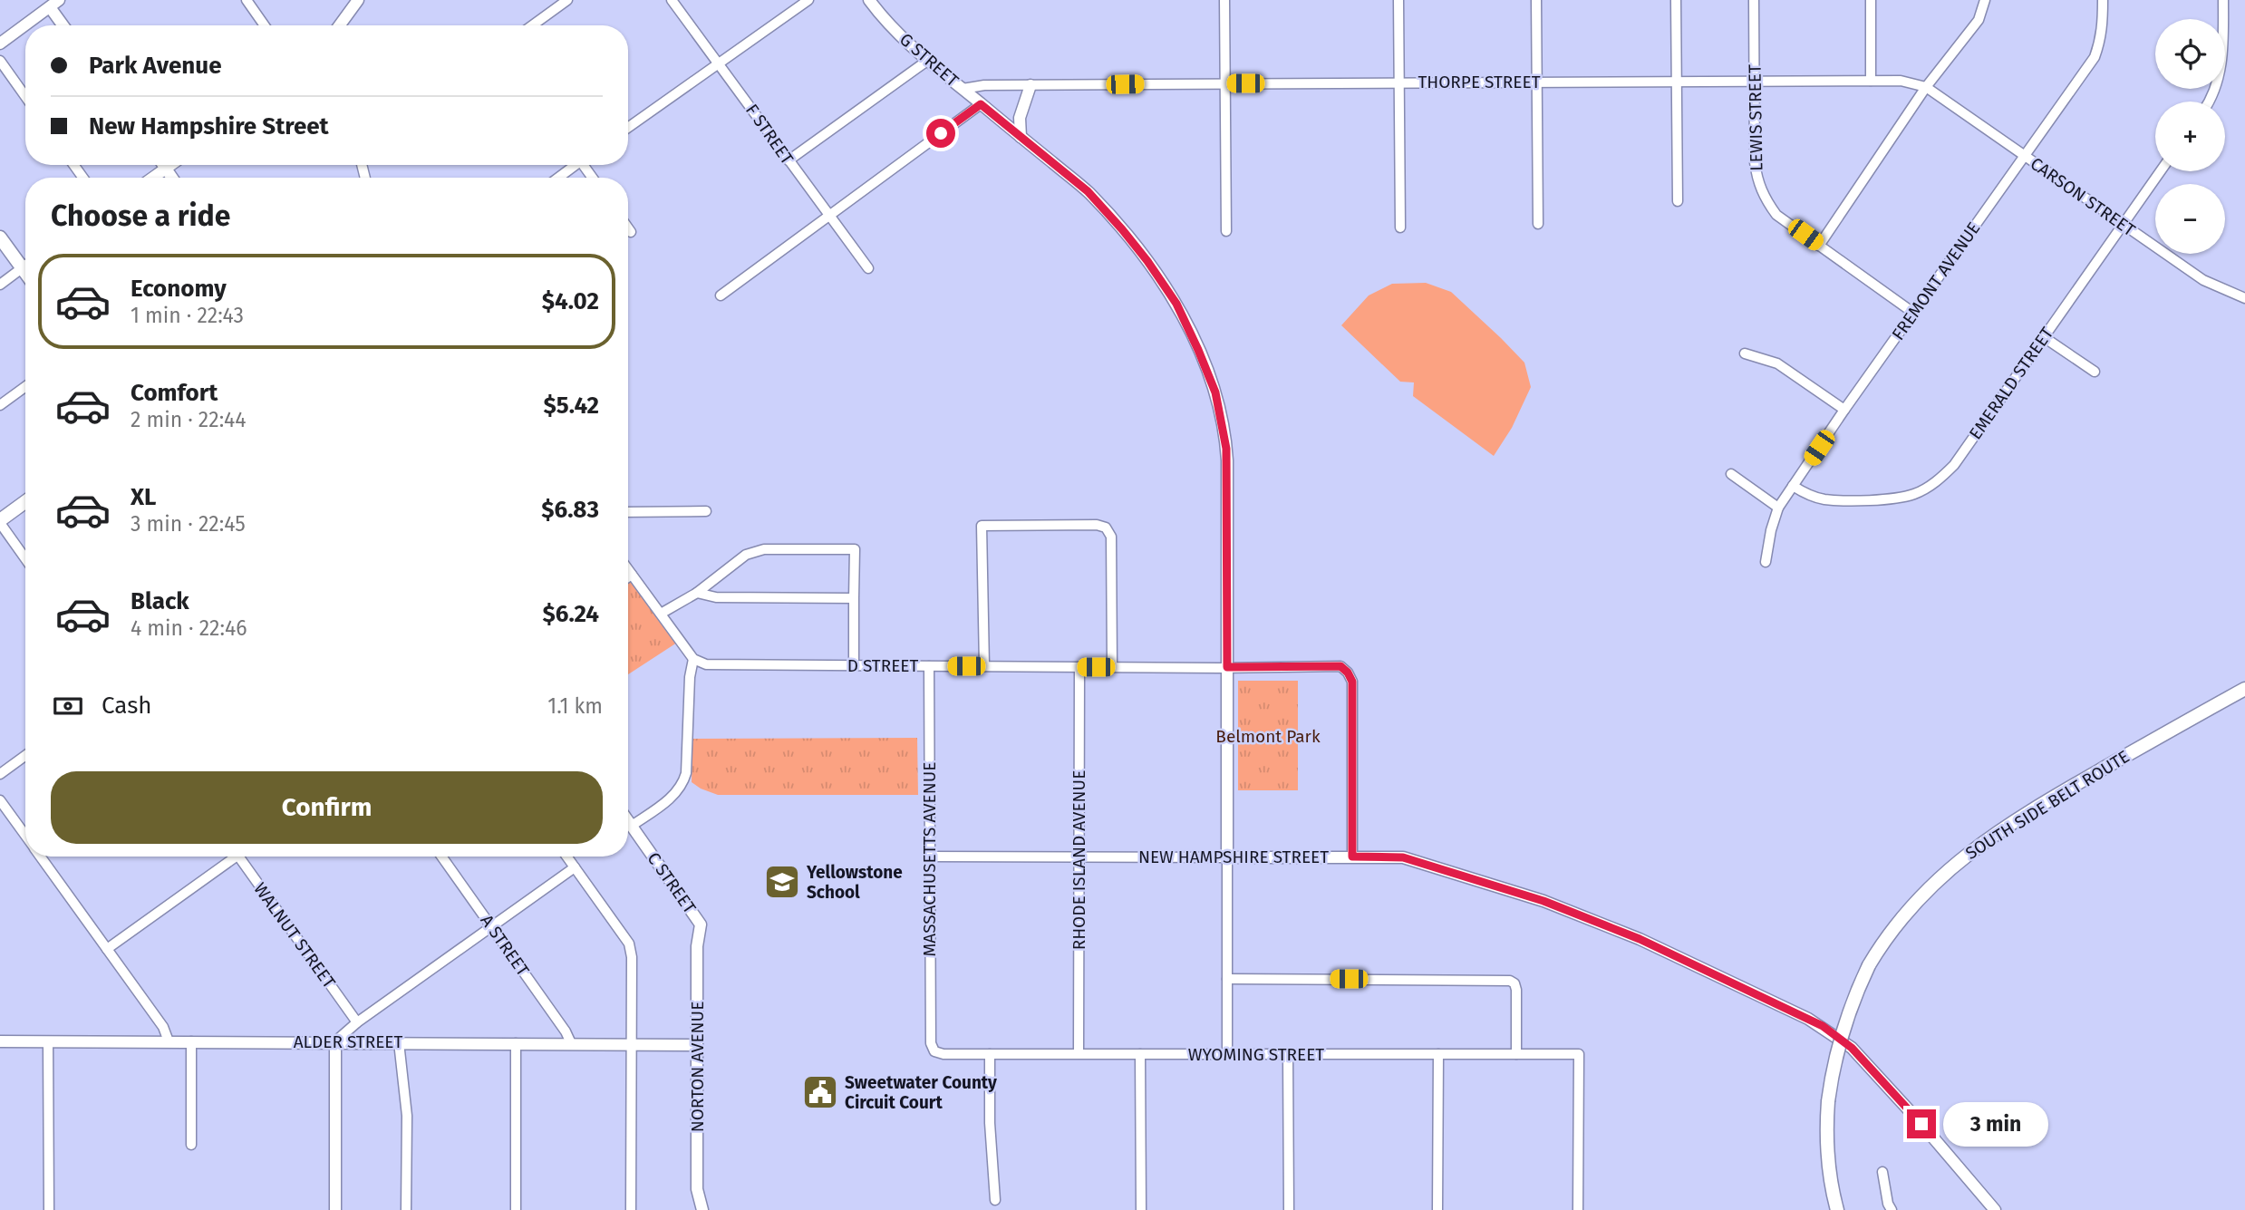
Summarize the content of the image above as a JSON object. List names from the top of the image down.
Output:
{
  "streets": {
    "main road": ["SOUTH SIDE BELT ROUTE"],
    "street": [
      "G STREET",
      "THORPE STREET",
      "LEWIS STREET",
      "F STREET",
      "CARSON STREET",
      "FREMONT AVENUE",
      "EMERALD STREET",
      "D STREET",
      "NEW HAMPSHIRE STREET",
      "MASSACHUSETTS AVENUE",
      "RHODE ISLAND AVENUE",
      "C STREET",
      "WALNUT STREET",
      "A STREET",
      "ALDER STREET",
      "WYOMING STREET",
      "NORTON AVENUE"
    ]
  },
  "crossings": [
    ["G STREET", "THORPE STREET"],
    ["G STREET", "D STREET"],
    ["G STREET", "NEW HAMPSHIRE STREET"],
    ["THORPE STREET", "LEWIS STREET"],
    ["THORPE STREET", "CARSON STREET"],
    ["LEWIS STREET", "FREMONT AVENUE"],
    ["CARSON STREET", "FREMONT AVENUE"],
    ["CARSON STREET", "EMERALD STREET"],
    ["FREMONT AVENUE", "EMERALD STREET"],
    ["D STREET", "NEW HAMPSHIRE STREET"],
    ["D STREET", "MASSACHUSETTS AVENUE"],
    ["D STREET", "RHODE ISLAND AVENUE"],
    ["NEW HAMPSHIRE STREET", "MASSACHUSETTS AVENUE"],
    ["NEW HAMPSHIRE STREET", "RHODE ISLAND AVENUE"],
    ["MASSACHUSETTS AVENUE", "WYOMING STREET"],
    ["RHODE ISLAND AVENUE", "WYOMING STREET"],
    ["C STREET", "NORTON AVENUE"],
    ["A STREET", "ALDER STREET"],
    ["ALDER STREET", "NORTON AVENUE"]
  ],
  "parks": ["Belmont Park"],
  "places": {
    "school or university": ["Yellowstone School"],
    "public building": ["Sweetwater County Circuit Court"]
  },
  "page": {
    "map_buttons": ["+", "−"],
    "banner": ["Park Avenue", "New Hampshire Street"],
    "heading": "Choose a ride",
    "list": [
      {
        "name": "Economy",
        "note": "1 min · 22:43",
        "value": "$4.02"
      },
      {
        "name": "Comfort",
        "note": "2 min · 22:44",
        "value": "$5.42"
      },
      {
        "name": "XL",
        "note": "3 min · 22:45",
        "value": "$6.83"
      },
      {
        "name": "Black",
        "note": "4 min · 22:46",
        "value": "$6.24"
      }
    ],
    "pay": ["Cash", "1.1 km"],
    "buttons": "Confirm",
    "bubble": "3 min"
  }
}
